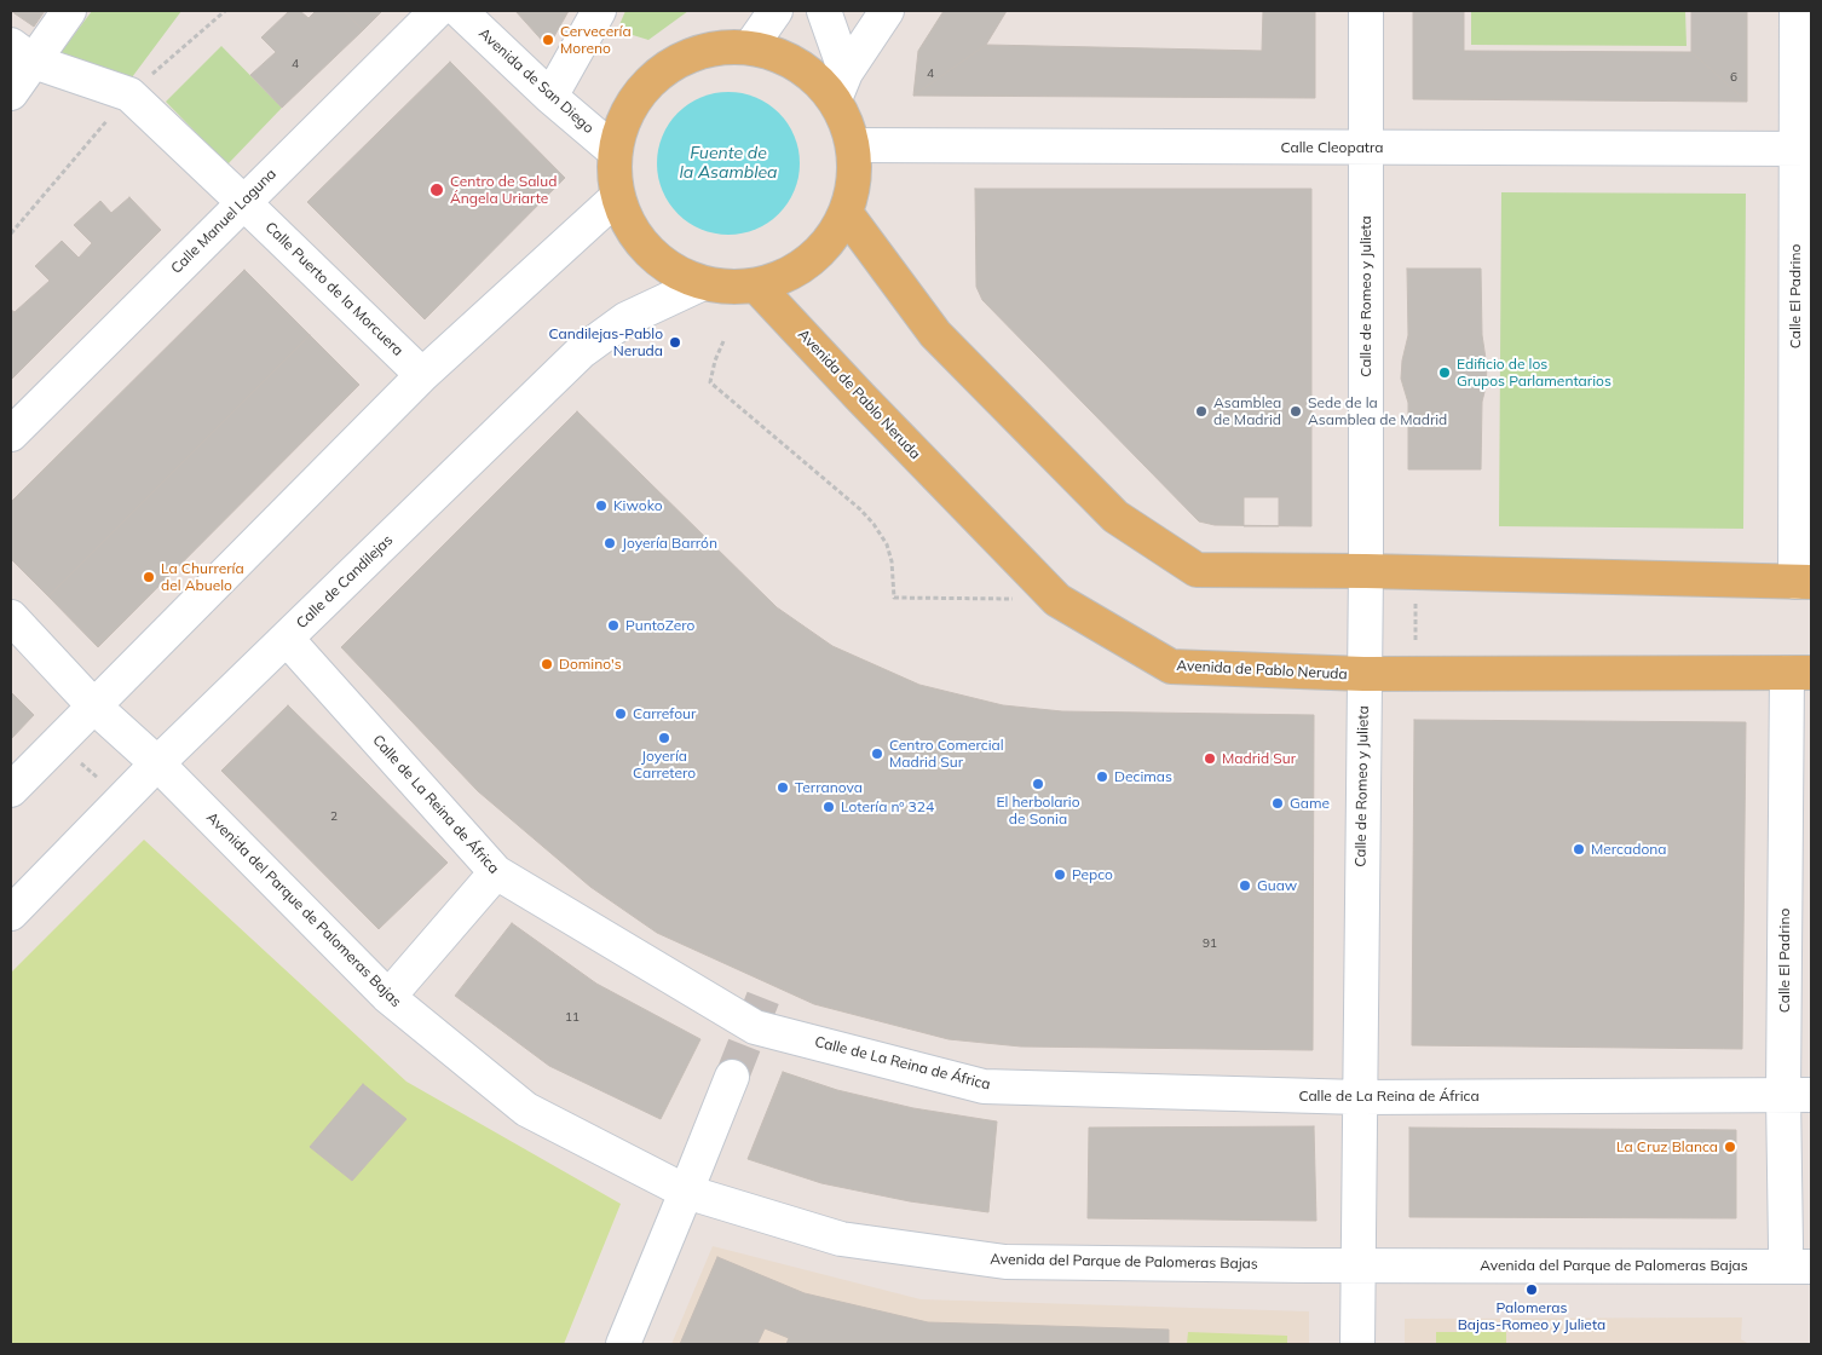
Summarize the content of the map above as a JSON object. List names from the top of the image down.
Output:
{
  "streets": {
    "main road": ["Avenida de Pablo Neruda"],
    "street": [
      "Avenida de San Diego",
      "Calle Cleopatra",
      "Calle Manuel Laguna",
      "Calle Puerto de la Morcuera",
      "Calle de Romeo y Julieta",
      "Calle El Padrino",
      "Calle de Candilejas",
      "Calle de La Reina de África",
      "Avenida del Parque de Palomeras Bajas"
    ]
  },
  "crossings": [
    ["Calle Cleopatra", "Calle de Romeo y Julieta"],
    ["Calle Cleopatra", "Calle El Padrino"],
    ["Calle Manuel Laguna", "Calle Puerto de la Morcuera"],
    ["Calle de Romeo y Julieta", "Avenida de Pablo Neruda"],
    ["Calle de Romeo y Julieta", "Calle de La Reina de África"],
    ["Calle de Romeo y Julieta", "Avenida del Parque de Palomeras Bajas"],
    ["Calle El Padrino", "Avenida de Pablo Neruda"],
    ["Calle El Padrino", "Calle de La Reina de África"],
    ["Calle de Candilejas", "Calle de La Reina de África"],
    ["Calle de Candilejas", "Avenida del Parque de Palomeras Bajas"]
  ],
  "water": ["Fuente de la Asamblea"],
  "places": [
    "Cervecería Moreno",
    "Centro de Salud Ángela Uriarte",
    "Candilejas-Pablo Neruda",
    "Edificio de los Grupos Parlamentarios",
    "Asamblea de Madrid",
    "Sede de la Asamblea de Madrid",
    "Kiwoko",
    "Joyería Barrón",
    "La Churrería del Abuelo",
    "PuntoZero",
    "Domino's",
    "Carrefour",
    "Joyería Carretero",
    "Centro Comercial Madrid Sur",
    "Madrid Sur",
    "Decimas",
    "El herbolario de Sonia",
    "Terranova",
    "Game",
    "Lotería nº 324",
    "Mercadona",
    "Pepco",
    "Guaw",
    "La Cruz Blanca",
    "Palomeras Bajas-Romeo y Julieta"
  ],
  "house_numbers": [
    "4",
    "4",
    "6",
    "2",
    "91",
    "11"
  ]
}
